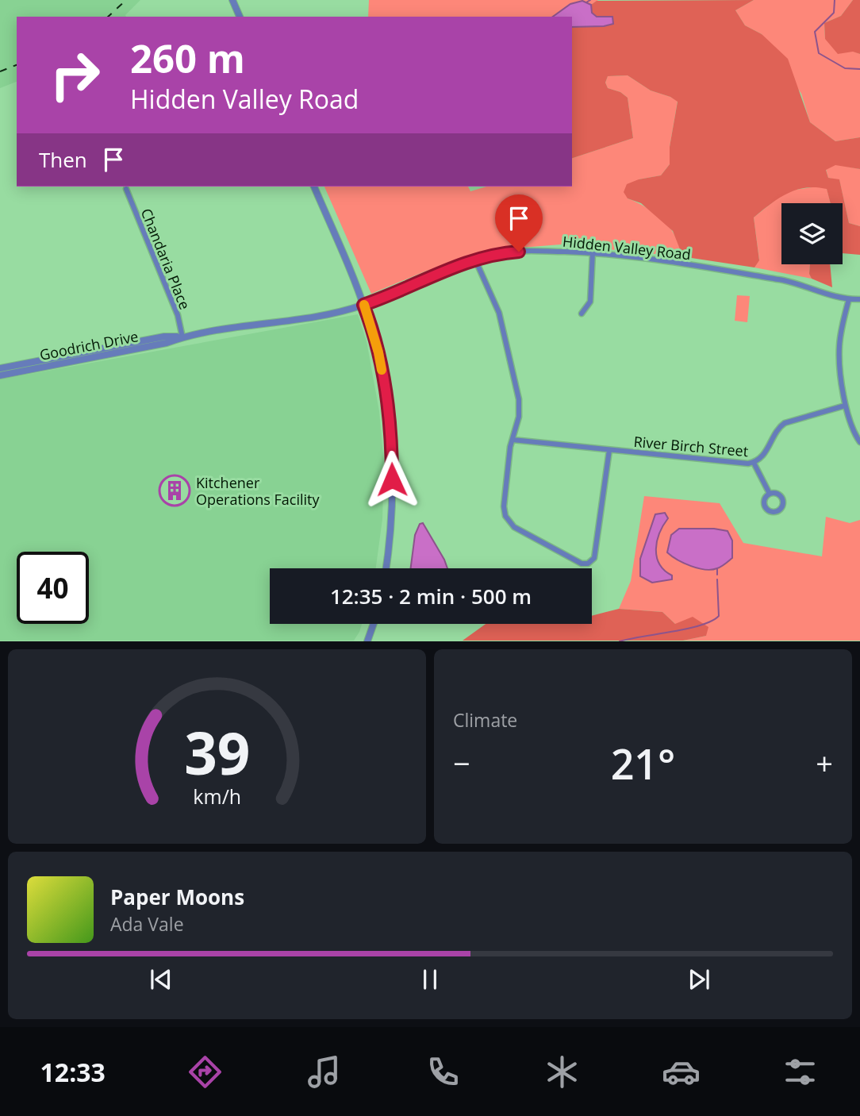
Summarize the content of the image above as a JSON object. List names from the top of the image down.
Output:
{
  "streets": {
    "street": [
      "Hidden Valley Road",
      "Chandaria Place",
      "Goodrich Drive",
      "River Birch Street"
    ]
  },
  "crossings": [
    ["Hidden Valley Road", "Goodrich Drive"],
    ["Chandaria Place", "Goodrich Drive"]
  ],
  "places": {
    "building": ["Kitchener Operations Facility"]
  },
  "page": {
    "turn": ["260 m", "Hidden Valley Road"],
    "then": "Then",
    "limit": "40",
    "trip": "12:35 · 2 min · 500 m",
    "tile": "Climate",
    "heat": ["−", "21°", "+"],
    "song": ["Paper Moons", "Ada Vale"],
    "tabs": "12:33",
    "gauge": ["39", "km/h"]
  }
}
